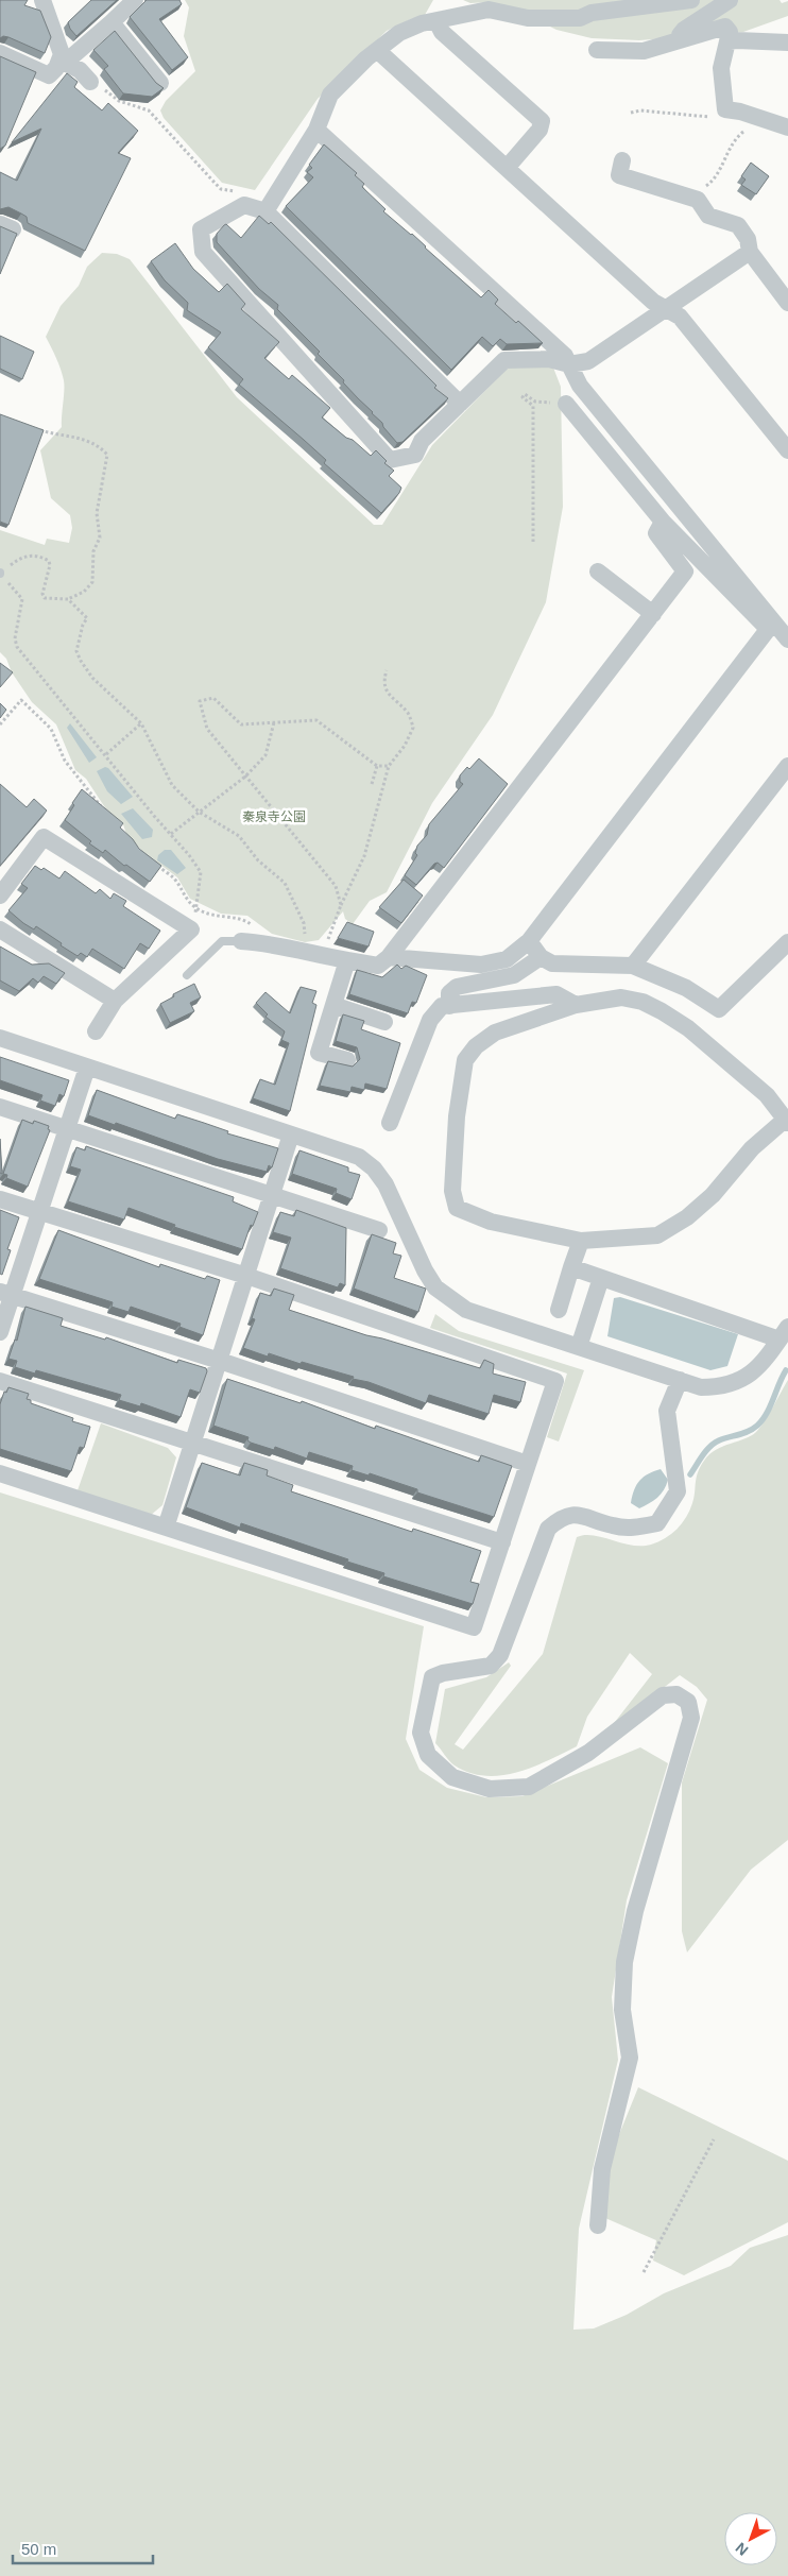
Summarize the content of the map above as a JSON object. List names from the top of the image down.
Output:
{
  "parks": ["秦泉寺公園"],
  "scale_bar": "50 m",
  "north": "bottom left"
}
